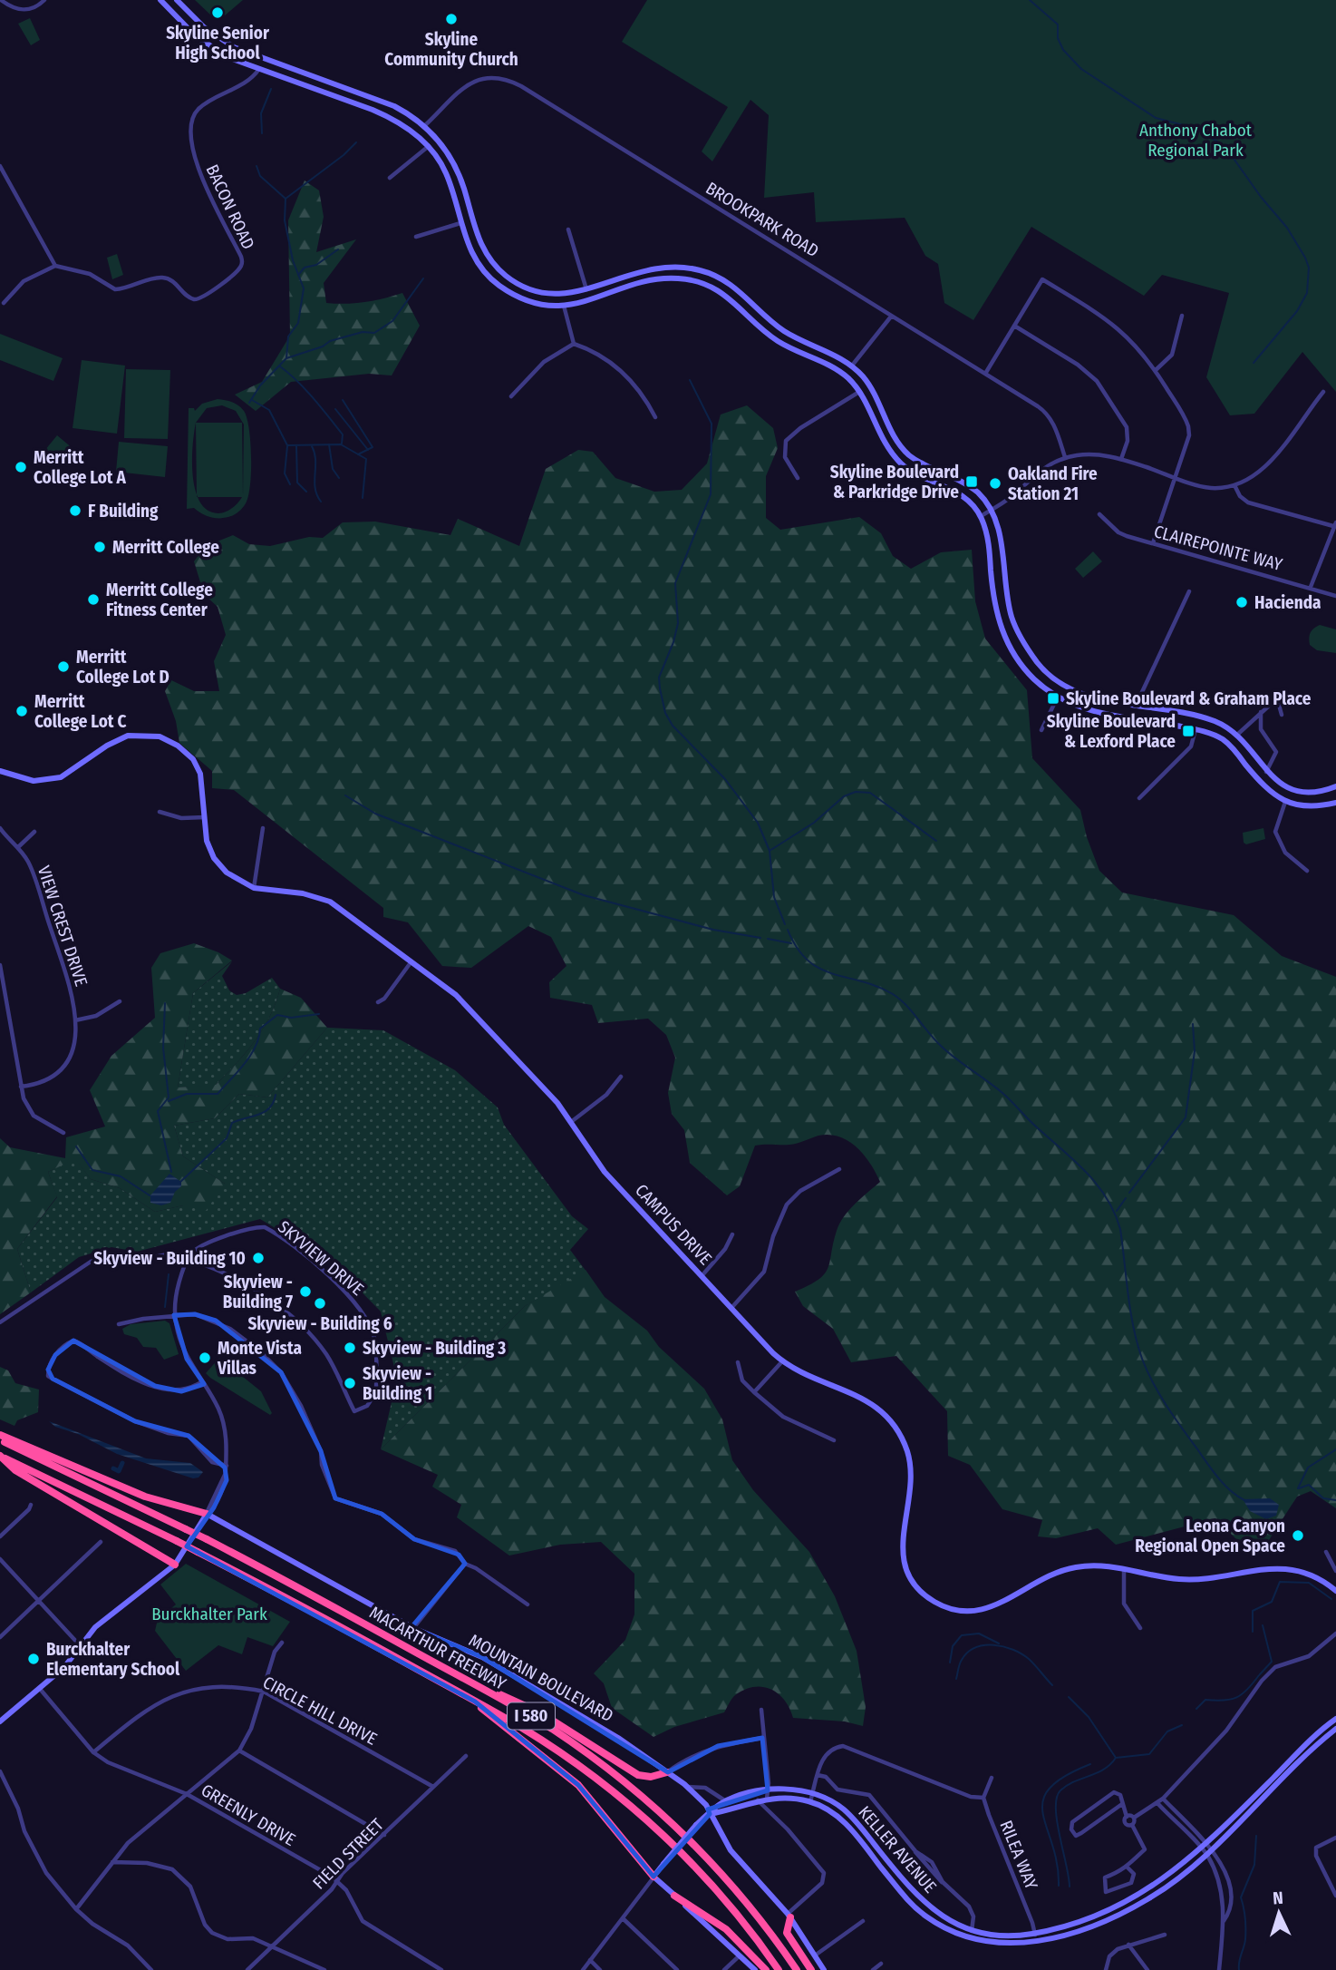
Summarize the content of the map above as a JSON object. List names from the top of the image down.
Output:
{
  "streets": {
    "highway": ["MACARTHUR FREEWAY", "I 580"],
    "main road": ["CAMPUS DRIVE", "MOUNTAIN BOULEVARD", "KELLER AVENUE"],
    "street": [
      "BACON ROAD",
      "BROOKPARK ROAD",
      "CLAIREPOINTE WAY",
      "VIEW CREST DRIVE",
      "SKYVIEW DRIVE",
      "CIRCLE HILL DRIVE",
      "GREENLY DRIVE",
      "FIELD STREET",
      "RILEA WAY"
    ]
  },
  "crossings": [
    ["MOUNTAIN BOULEVARD", "KELLER AVENUE"],
    ["CIRCLE HILL DRIVE", "GREENLY DRIVE"],
    ["CIRCLE HILL DRIVE", "FIELD STREET"],
    ["GREENLY DRIVE", "FIELD STREET"],
    ["KELLER AVENUE", "RILEA WAY"]
  ],
  "parks": ["Anthony Chabot Regional Park", "Burckhalter Park"],
  "places": {
    "other": [
      "Skyline Senior High School",
      "Skyline Community Church",
      "Merritt College Lot A",
      "Oakland Fire Station 21",
      "F Building",
      "Merritt College",
      "Merritt College Fitness Center",
      "Hacienda",
      "Merritt College Lot D",
      "Merritt College Lot C",
      "Skyview - Building 10",
      "Skyview - Building 7",
      "Skyview - Building 6",
      "Skyview - Building 3",
      "Monte Vista Villas",
      "Skyview - Building 1",
      "Leona Canyon Regional Open Space",
      "Burckhalter Elementary School"
    ],
    "transit": ["Skyline Boulevard & Parkridge Drive", "Skyline Boulevard & Graham Place", "Skyline Boulevard & Lexford Place"]
  },
  "north": "top"
}
